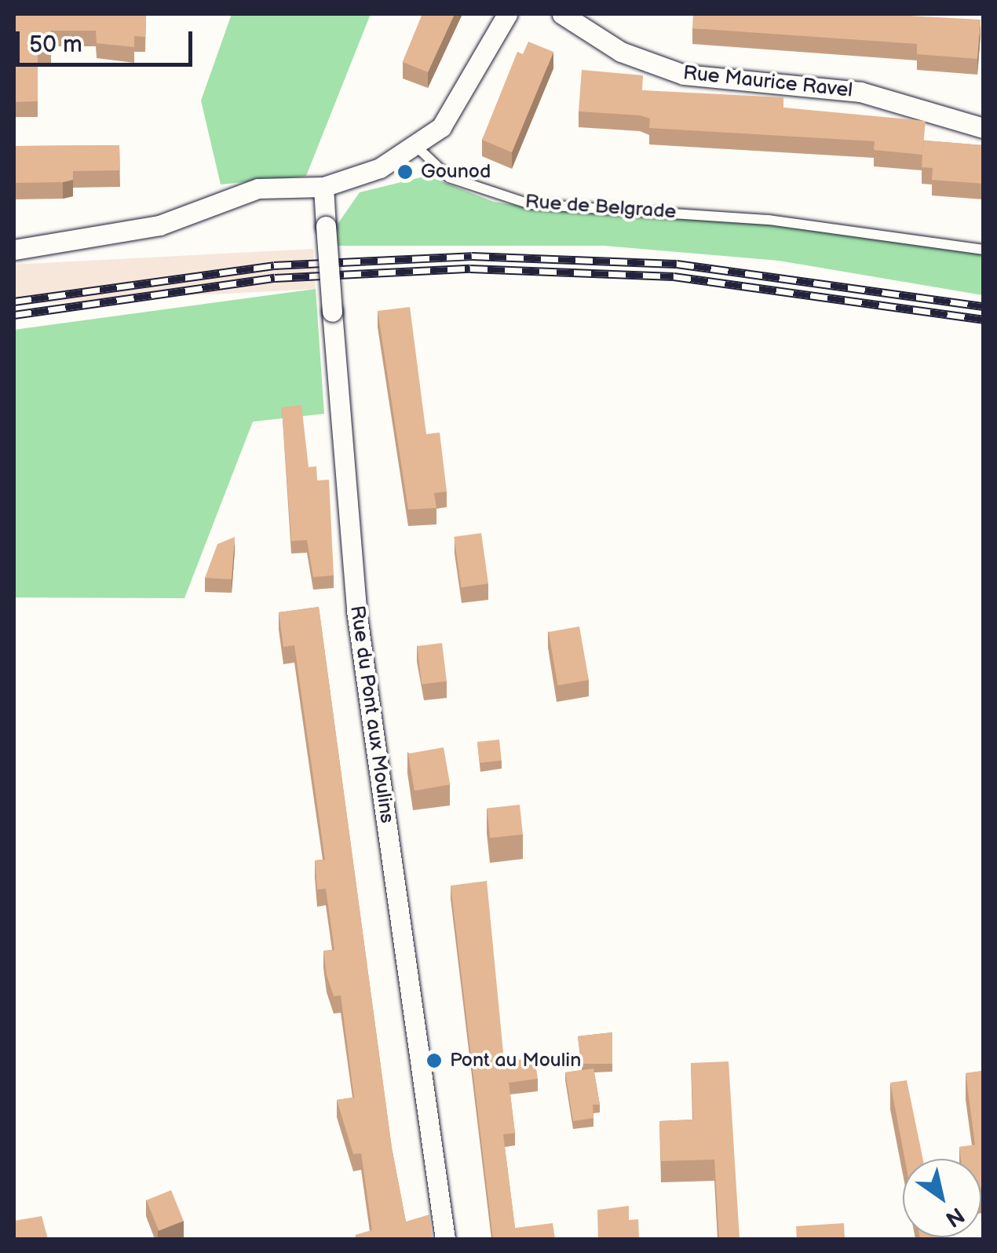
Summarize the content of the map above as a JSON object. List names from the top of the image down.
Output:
{
  "streets": {
    "street": ["Rue Maurice Ravel", "Rue du Pont aux Moulins"],
    "lane": ["Rue de Belgrade"]
  },
  "places": ["Gounod", "Pont au Moulin"],
  "scale_bar": "50 m",
  "north": "bottom right"
}
